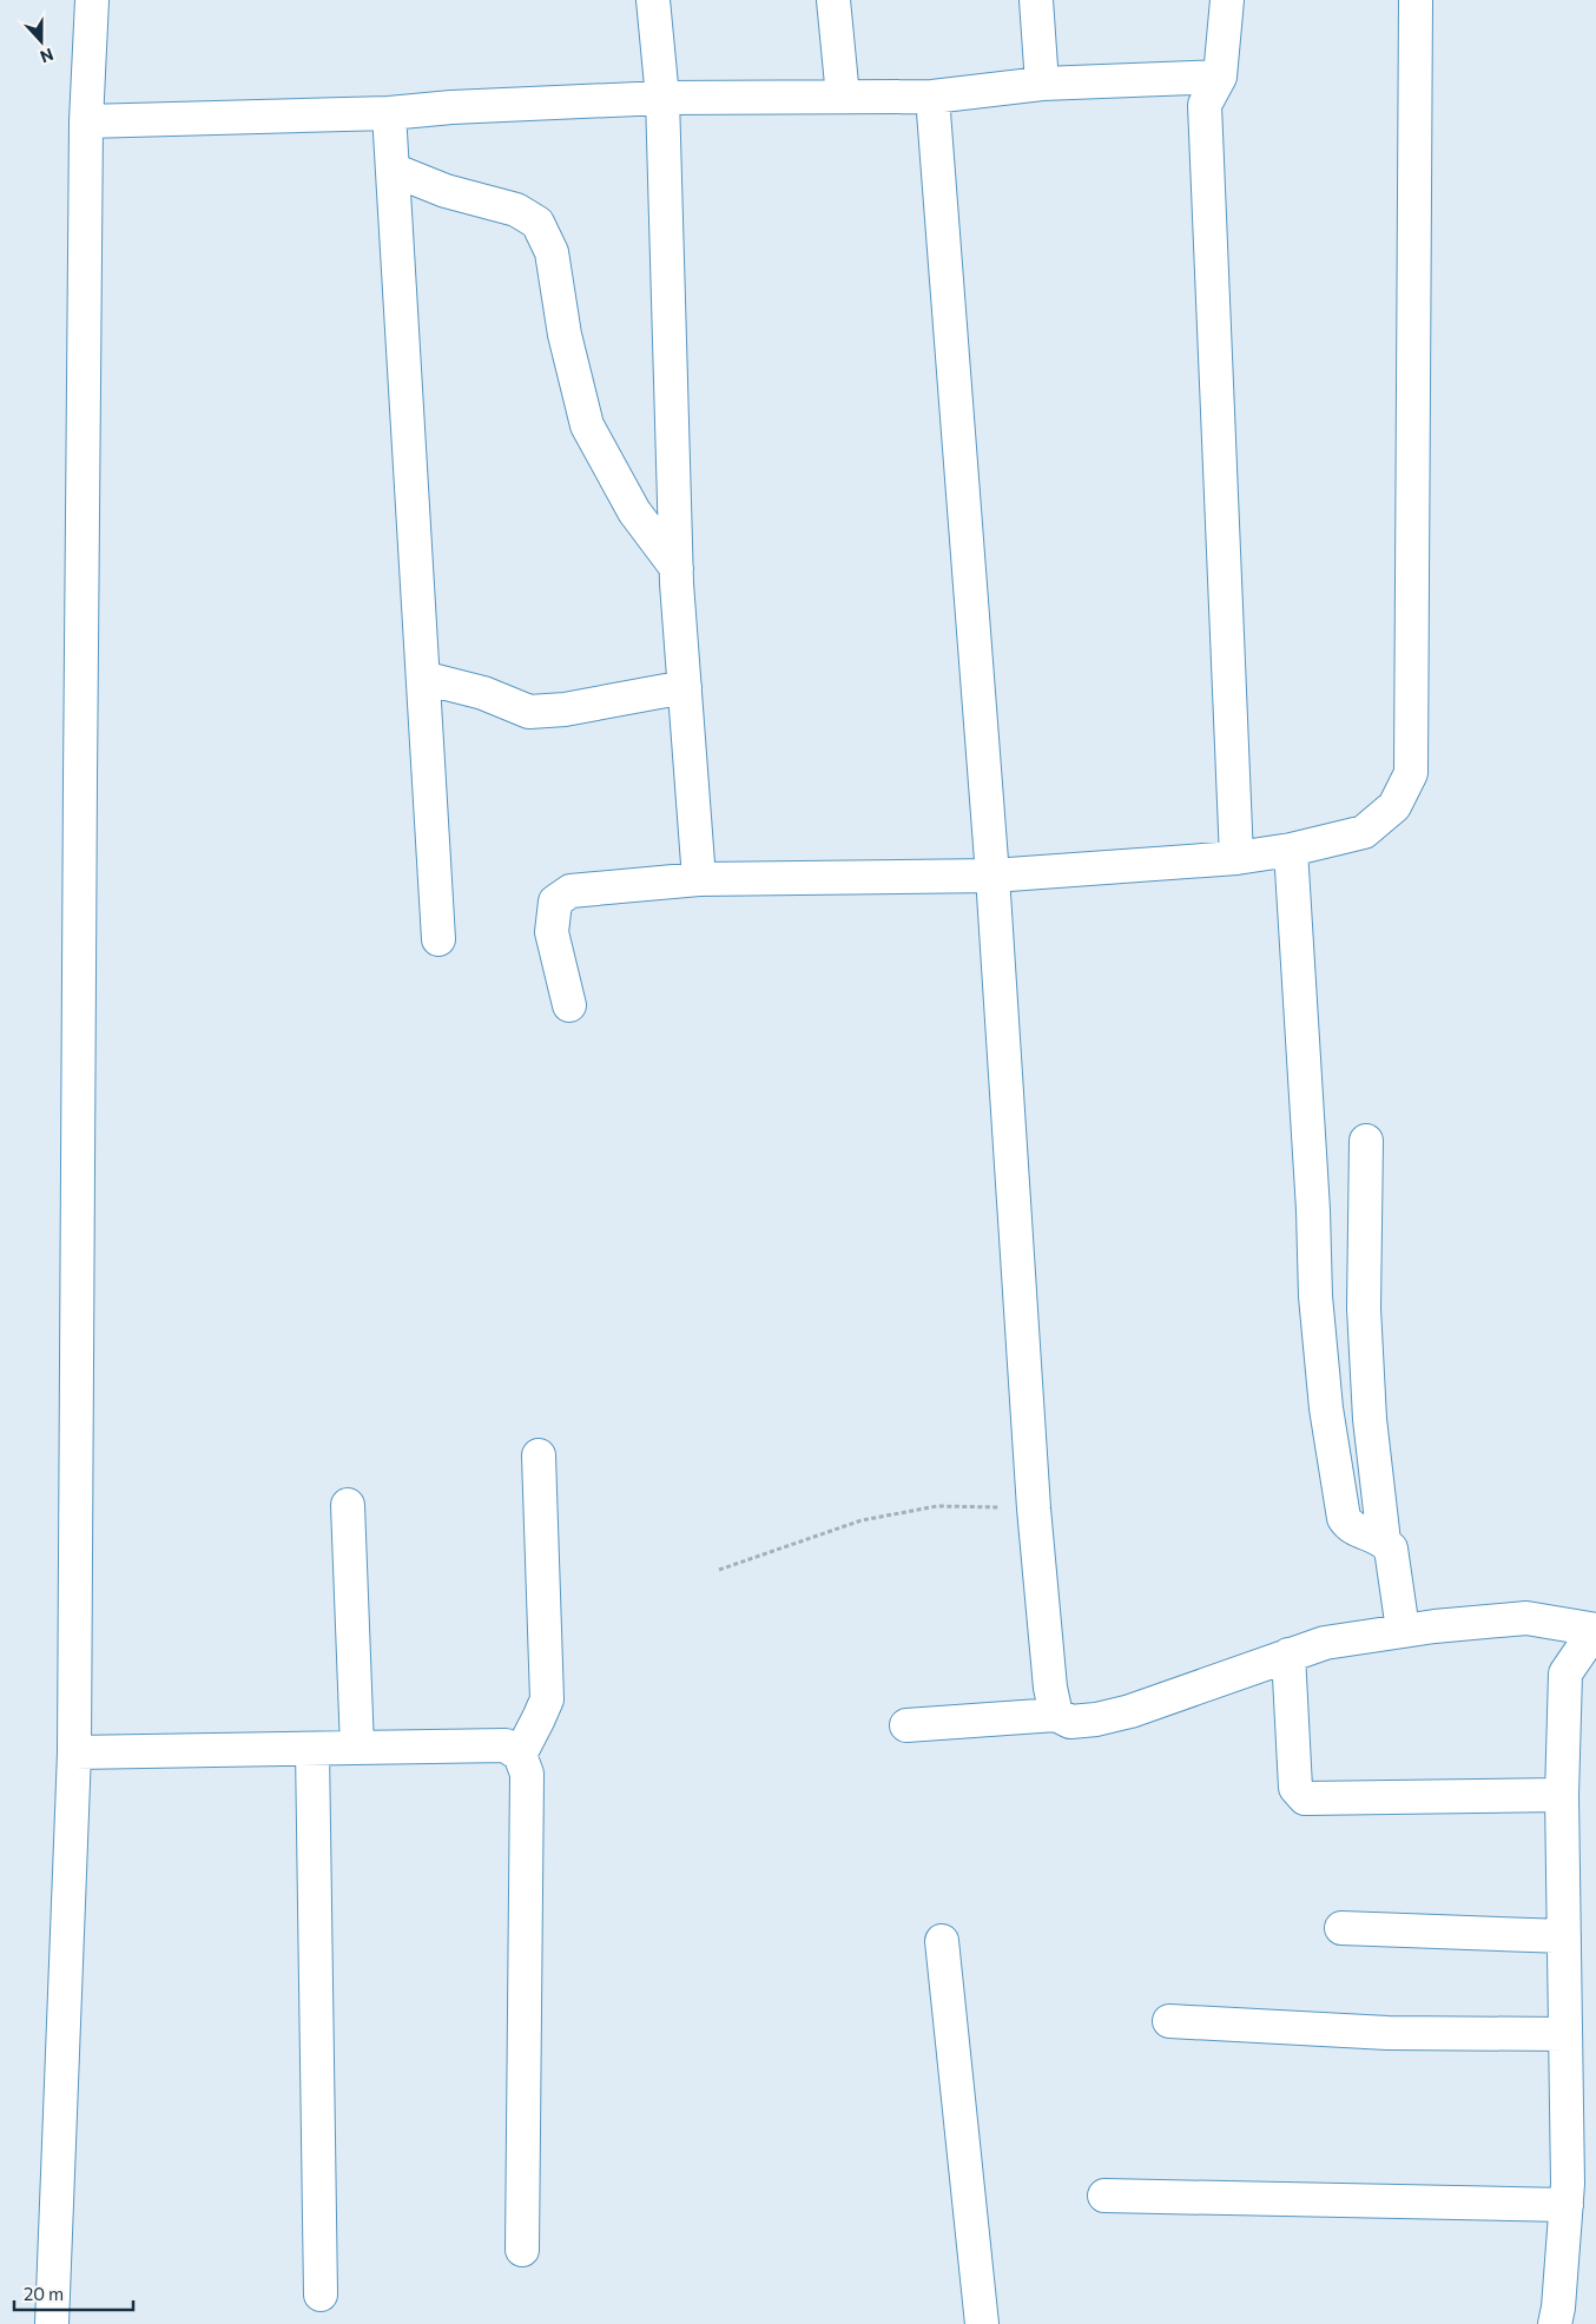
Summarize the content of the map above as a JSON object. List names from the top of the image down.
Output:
{
  "scale_bar": "20 m",
  "north": "bottom"
}
